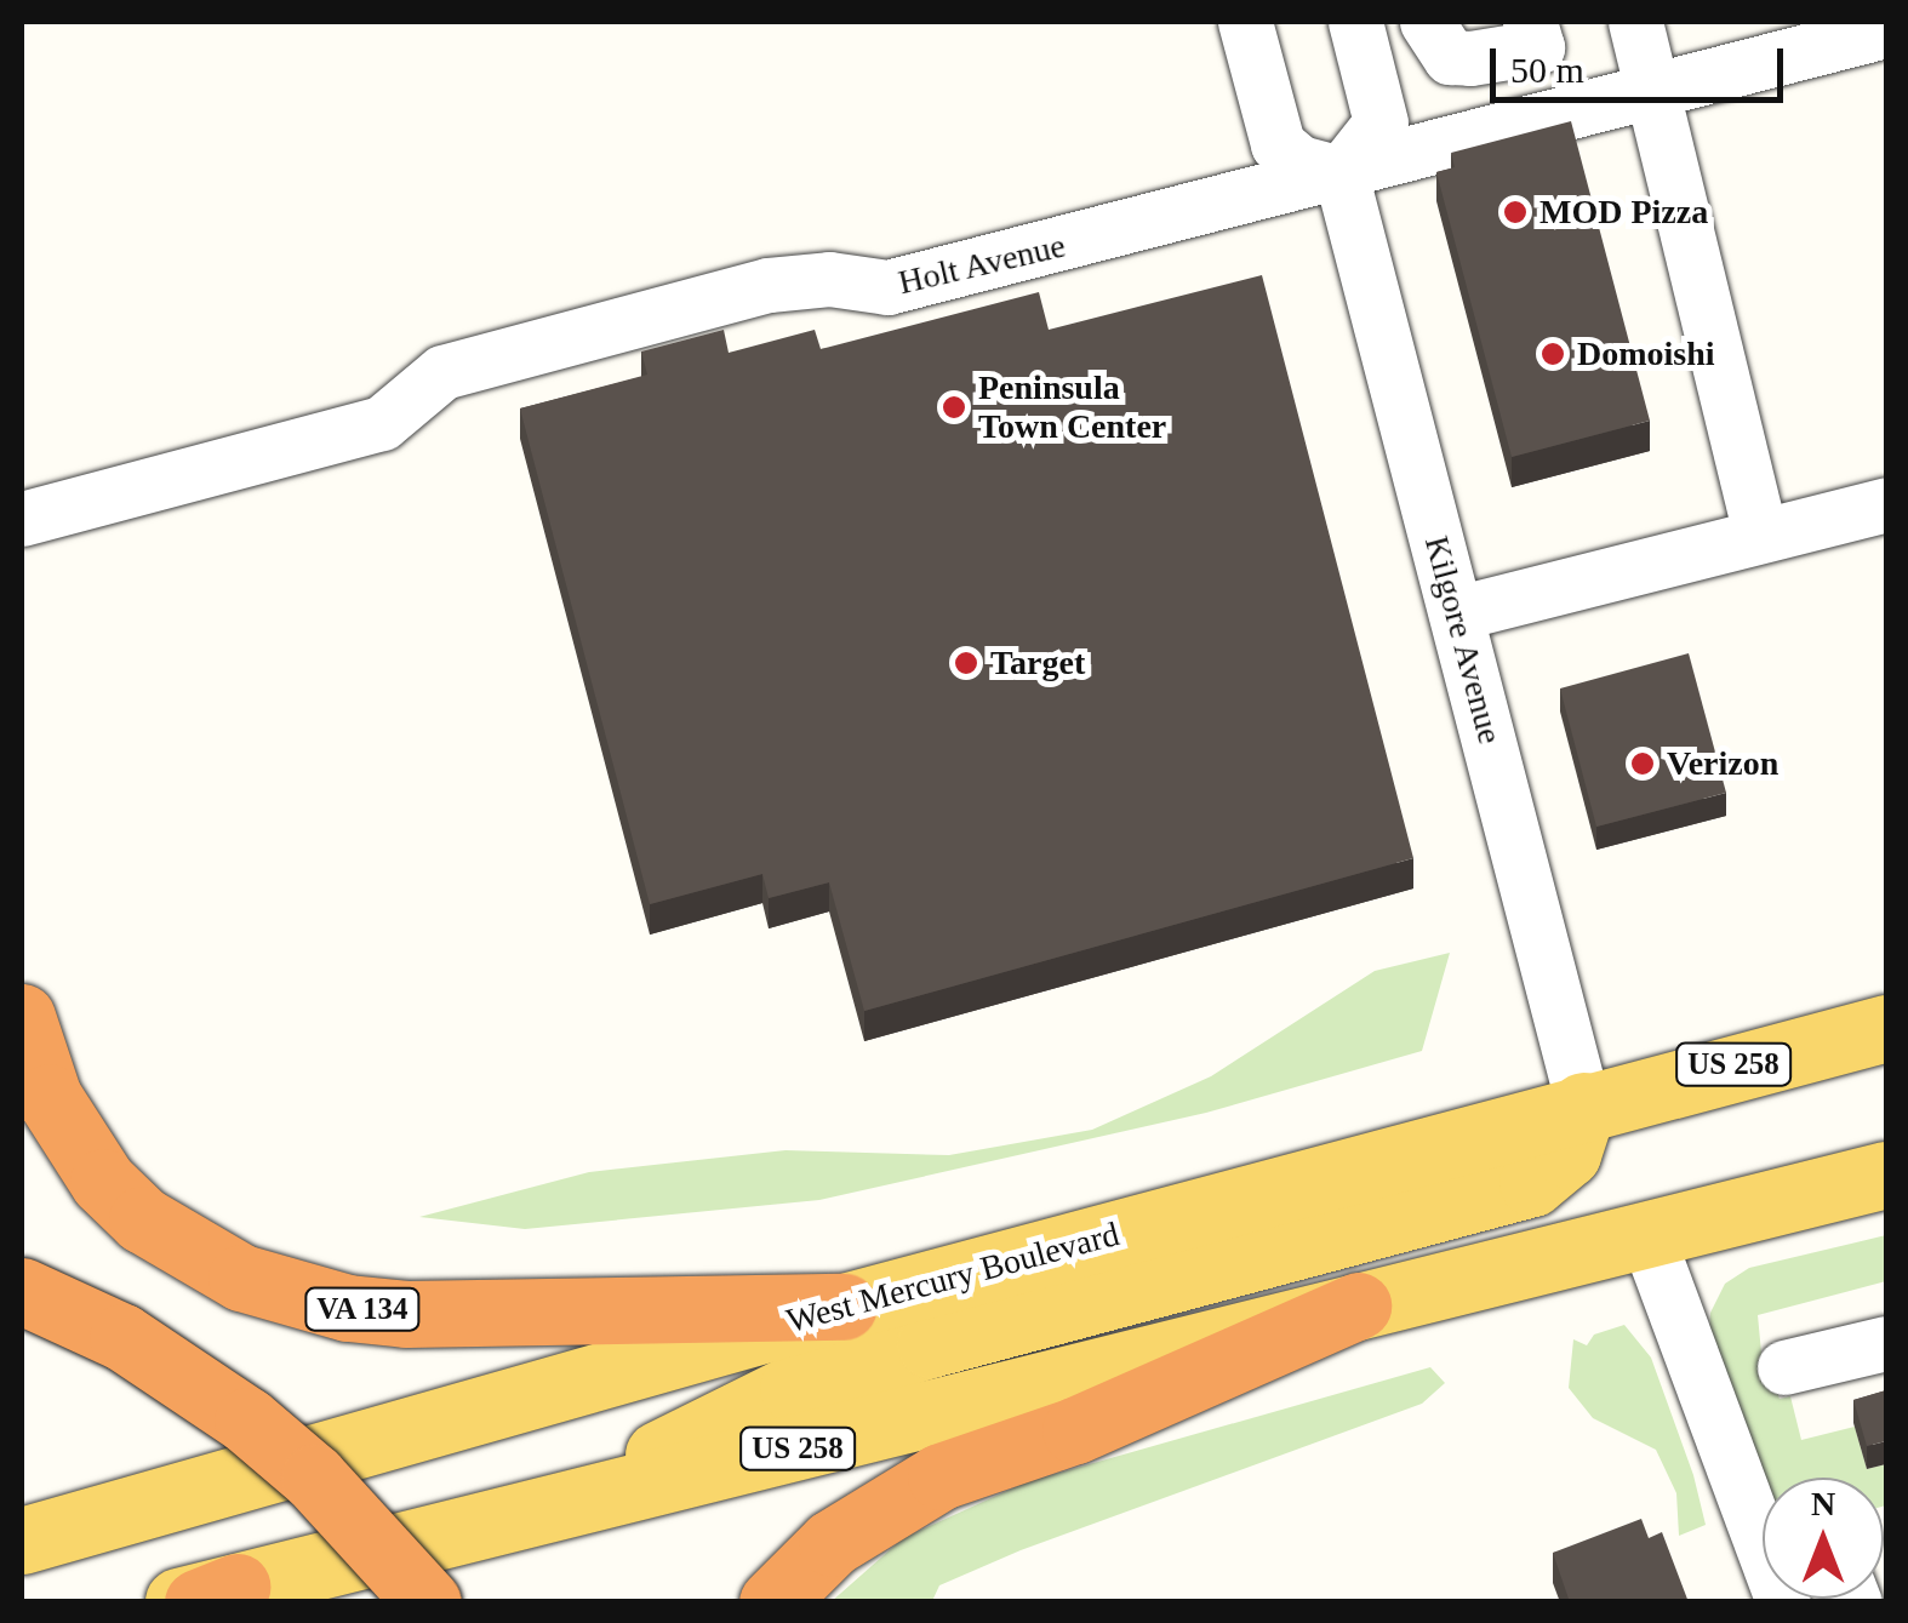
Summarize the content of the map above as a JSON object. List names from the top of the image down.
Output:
{
  "streets": {
    "highway": ["VA 134"],
    "main road": ["US 258", "West Mercury Boulevard"],
    "street": ["Holt Avenue", "Kilgore Avenue"]
  },
  "crossings": [
    ["Holt Avenue", "Kilgore Avenue"],
    ["Kilgore Avenue", "West Mercury Boulevard"],
    ["West Mercury Boulevard", "VA 134"]
  ],
  "places": [
    "MOD Pizza",
    "Domoishi",
    "Peninsula Town Center",
    "Target",
    "Verizon"
  ],
  "scale_bar": "50 m",
  "north": "top"
}
